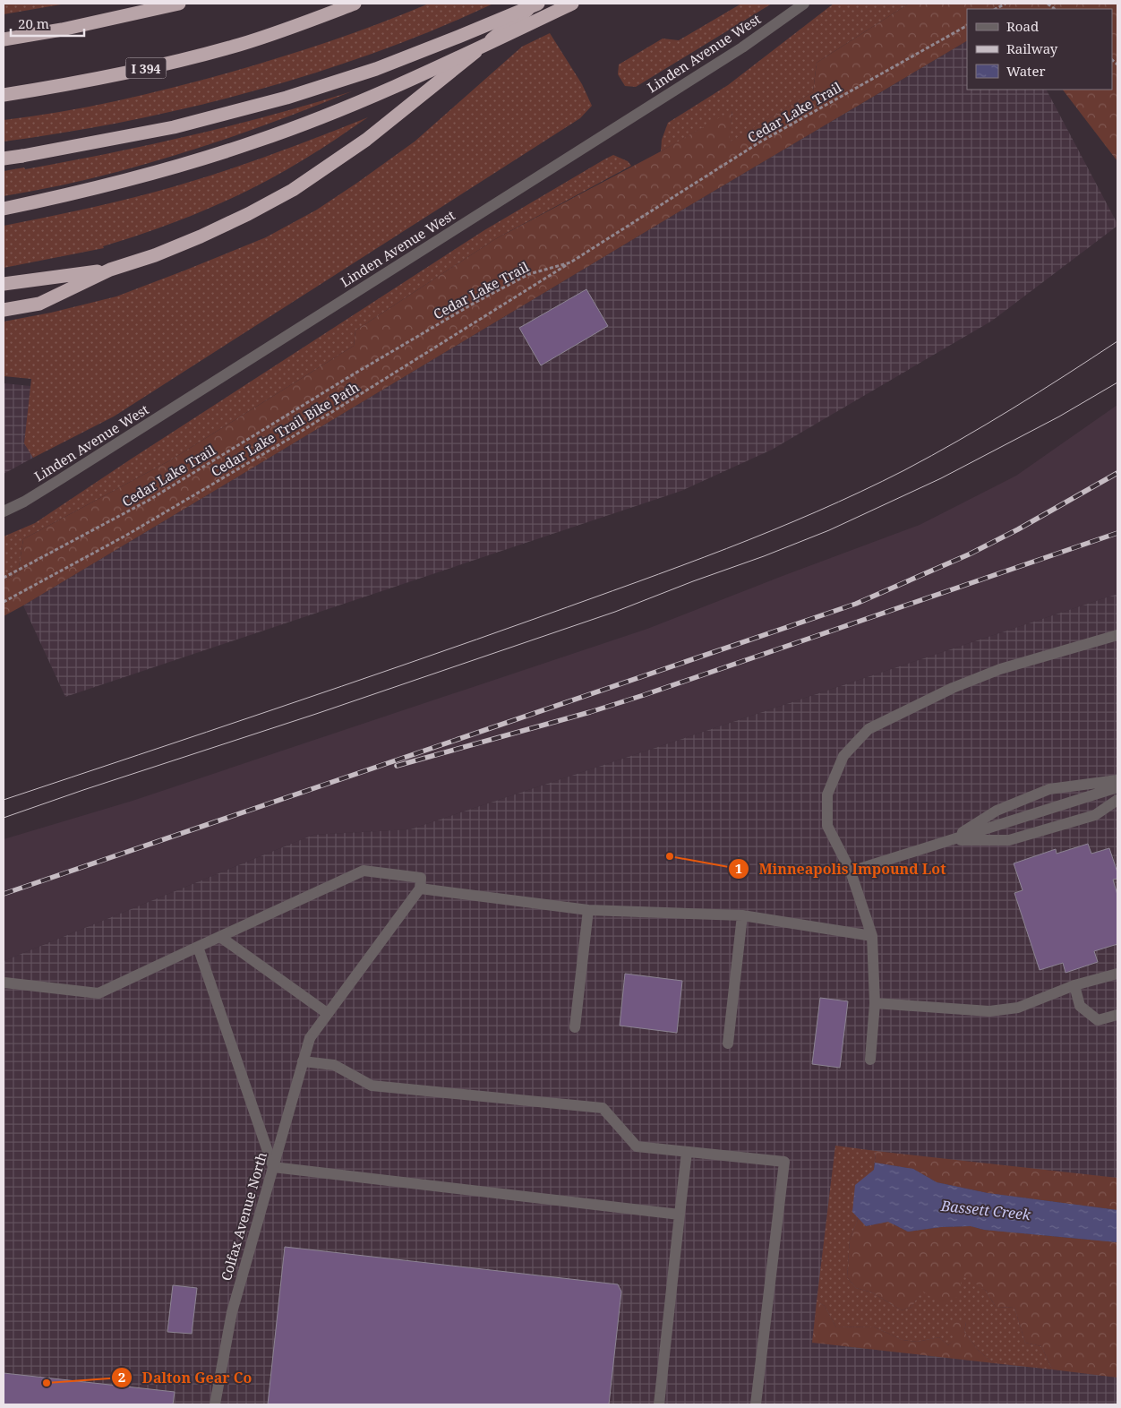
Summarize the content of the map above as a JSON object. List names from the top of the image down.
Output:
{
  "streets": {
    "highway": ["I 394"],
    "street": ["Linden Avenue West", "Colfax Avenue North"],
    "path": ["Cedar Lake Trail", "Cedar Lake Trail Bike Path"]
  },
  "crossings": [
    ["Cedar Lake Trail", "Cedar Lake Trail Bike Path"]
  ],
  "water": ["Bassett Creek"],
  "places": ["Minneapolis Impound Lot", "Dalton Gear Co"],
  "legend": ["Road", "Railway", "Water"],
  "scale_bar": "20 m"
}
